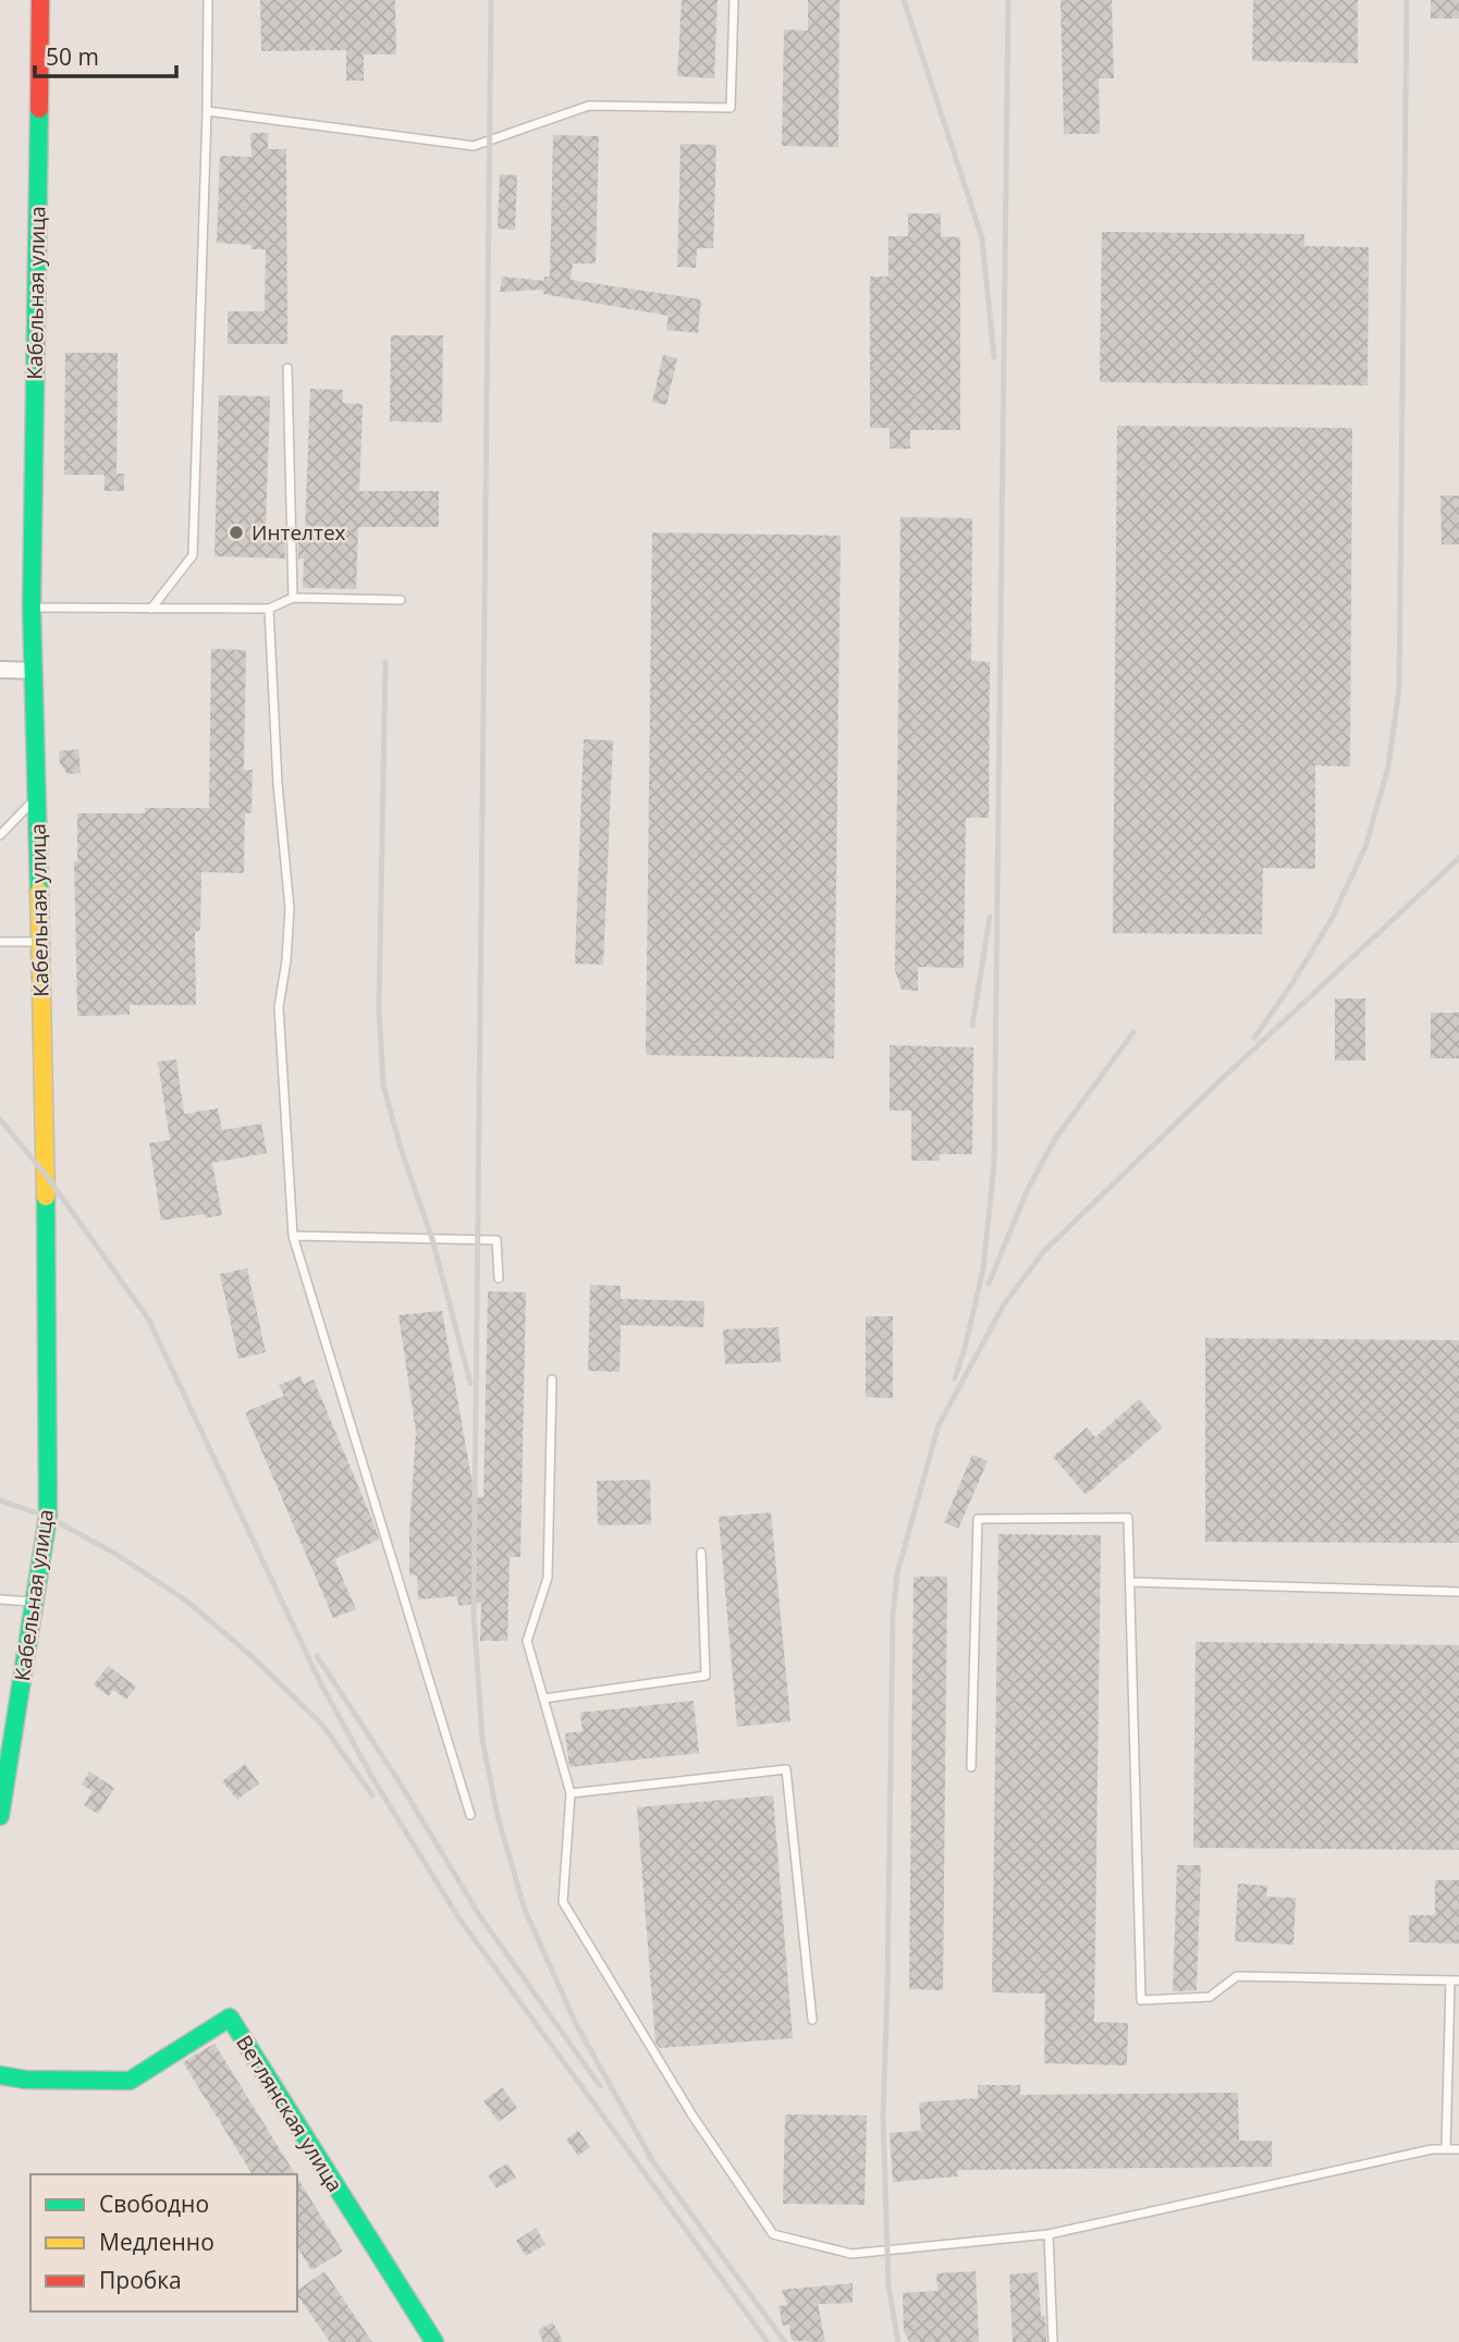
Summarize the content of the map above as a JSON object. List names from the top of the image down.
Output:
{
  "streets": {
    "street": ["Кабельная улица", "Ветлянская улица"]
  },
  "places": ["Интелтех"],
  "legend": ["Свободно", "Медленно", "Пробка"],
  "scale_bar": "50 m"
}
